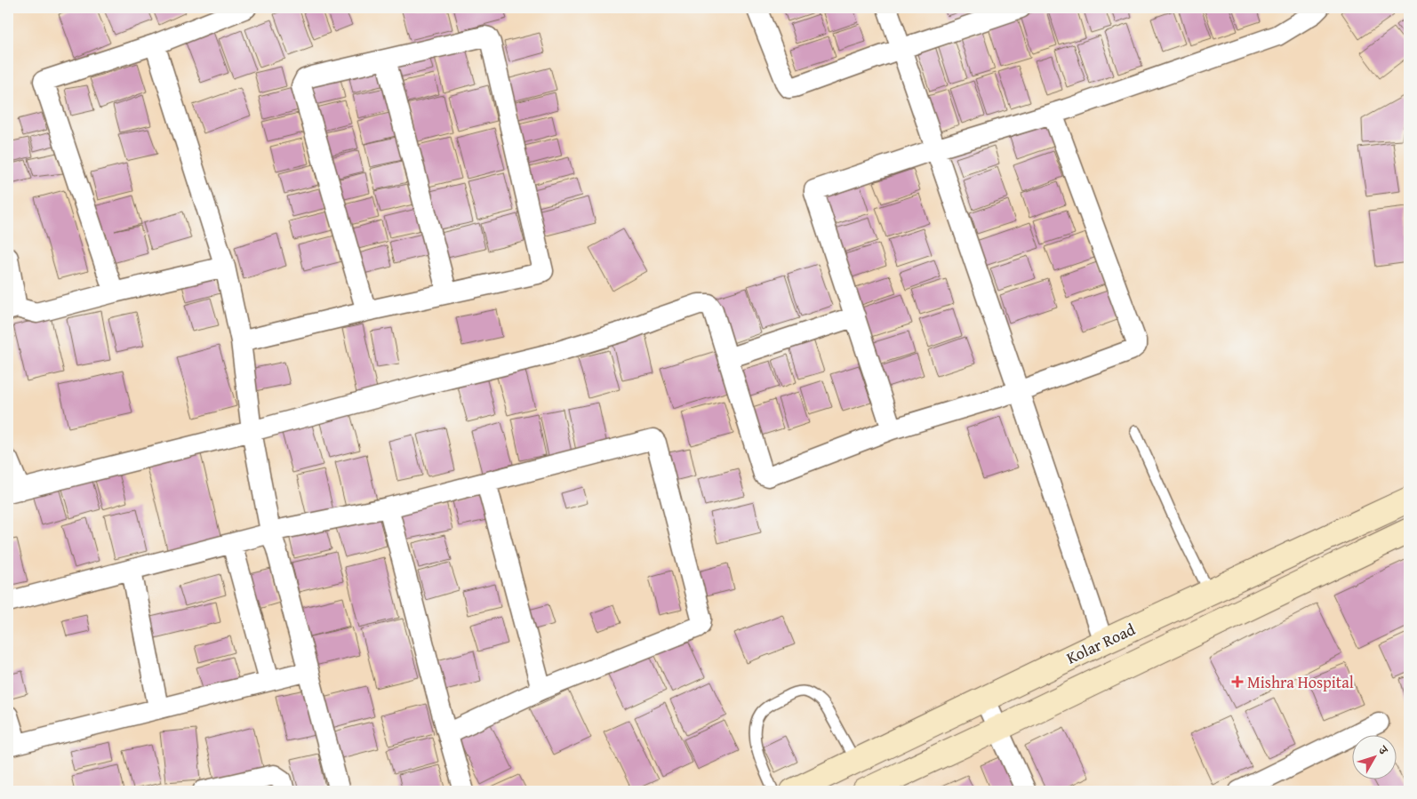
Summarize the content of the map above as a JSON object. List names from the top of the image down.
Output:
{
  "streets": {
    "main road": ["Kolar Road"]
  },
  "places": {
    "health": ["Mishra Hospital"]
  },
  "north": "top right"
}
